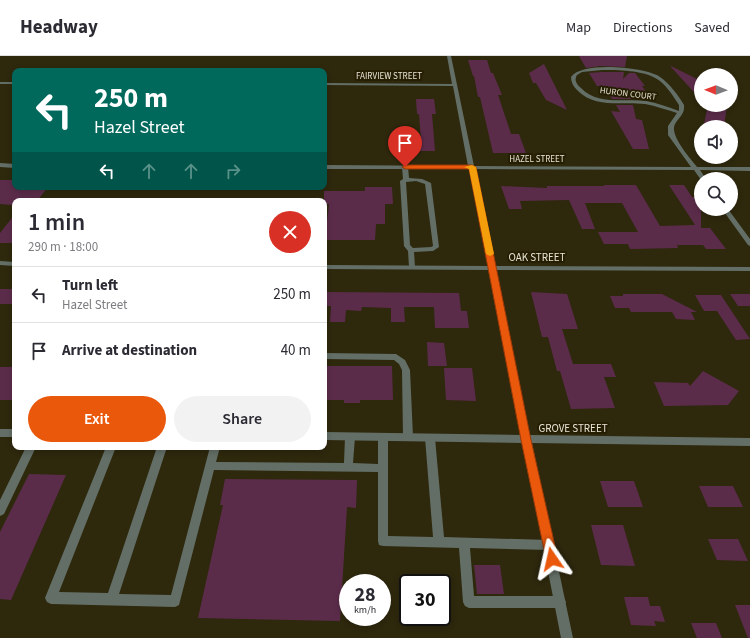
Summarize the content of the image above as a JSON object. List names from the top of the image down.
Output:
{
  "streets": {
    "street": [
      "FAIRVIEW STREET",
      "HURON COURT",
      "HAZEL STREET",
      "OAK STREET",
      "GROVE STREET"
    ]
  },
  "north": "left",
  "page": {
    "header": "Headway",
    "nav": ["Map", "Directions", "Saved"],
    "turn": ["250 m", "Hazel Street"],
    "heading": ["1 min", "290 m · 18:00"],
    "list": [
      {
        "name": "Turn left",
        "note": "Hazel Street",
        "value": "250 m"
      },
      {
        "name": "Arrive at destination",
        "value": "40 m"
      }
    ],
    "buttons": ["Exit", "Share"],
    "speed": "28 km/h",
    "limit": "30"
  }
}
